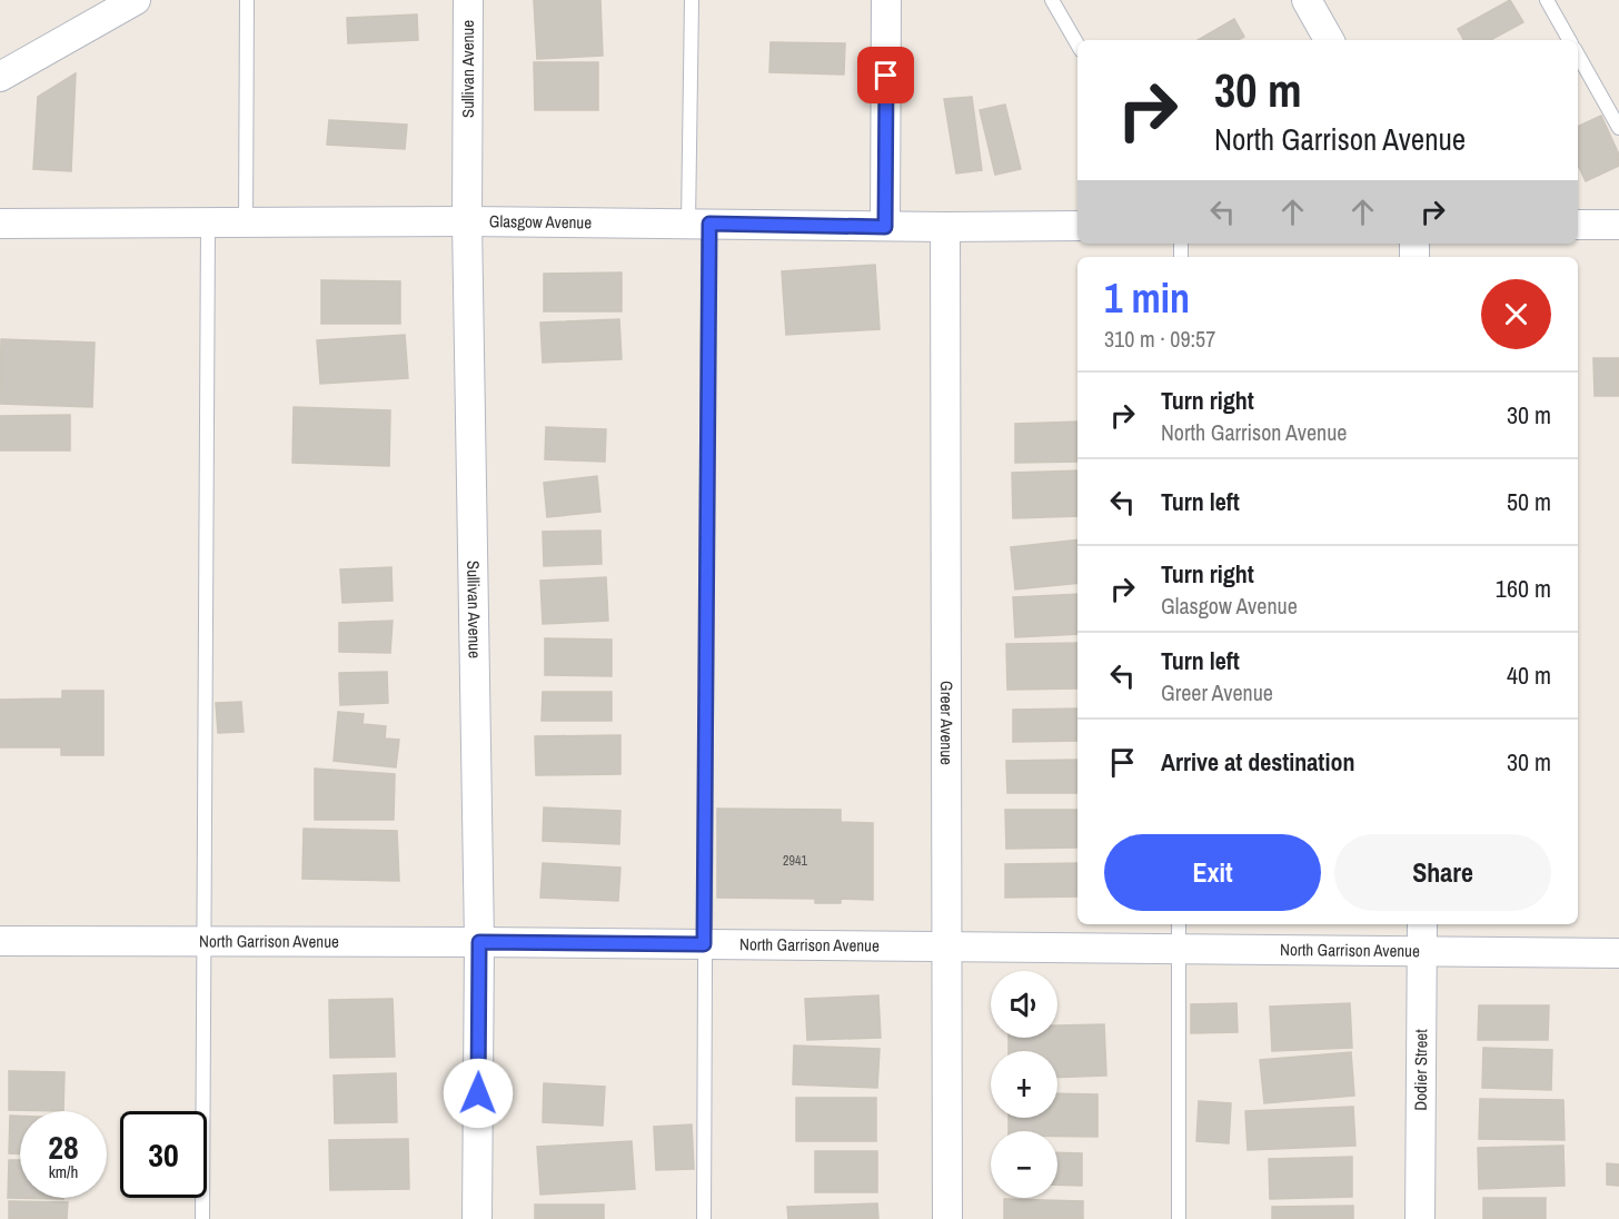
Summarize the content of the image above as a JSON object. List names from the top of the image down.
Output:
{
  "streets": {
    "street": [
      "Sullivan Avenue",
      "Glasgow Avenue",
      "Greer Avenue",
      "North Garrison Avenue",
      "Dodier Street"
    ]
  },
  "crossings": [
    ["Sullivan Avenue", "Glasgow Avenue"],
    ["Sullivan Avenue", "North Garrison Avenue"],
    ["Glasgow Avenue", "Greer Avenue"],
    ["Greer Avenue", "North Garrison Avenue"],
    ["North Garrison Avenue", "Dodier Street"]
  ],
  "house_numbers": ["2941"],
  "page": {
    "turn": ["30 m", "North Garrison Avenue"],
    "heading": ["1 min", "310 m · 09:57"],
    "list": [
      {
        "name": "Turn right",
        "note": "North Garrison Avenue",
        "value": "30 m"
      },
      {
        "name": "Turn left",
        "value": "50 m"
      },
      {
        "name": "Turn right",
        "note": "Glasgow Avenue",
        "value": "160 m"
      },
      {
        "name": "Turn left",
        "note": "Greer Avenue",
        "value": "40 m"
      },
      {
        "name": "Arrive at destination",
        "value": "30 m"
      }
    ],
    "buttons": ["Exit", "Share"],
    "map_buttons": ["+", "−"],
    "speed": "28 km/h",
    "limit": "30"
  }
}
